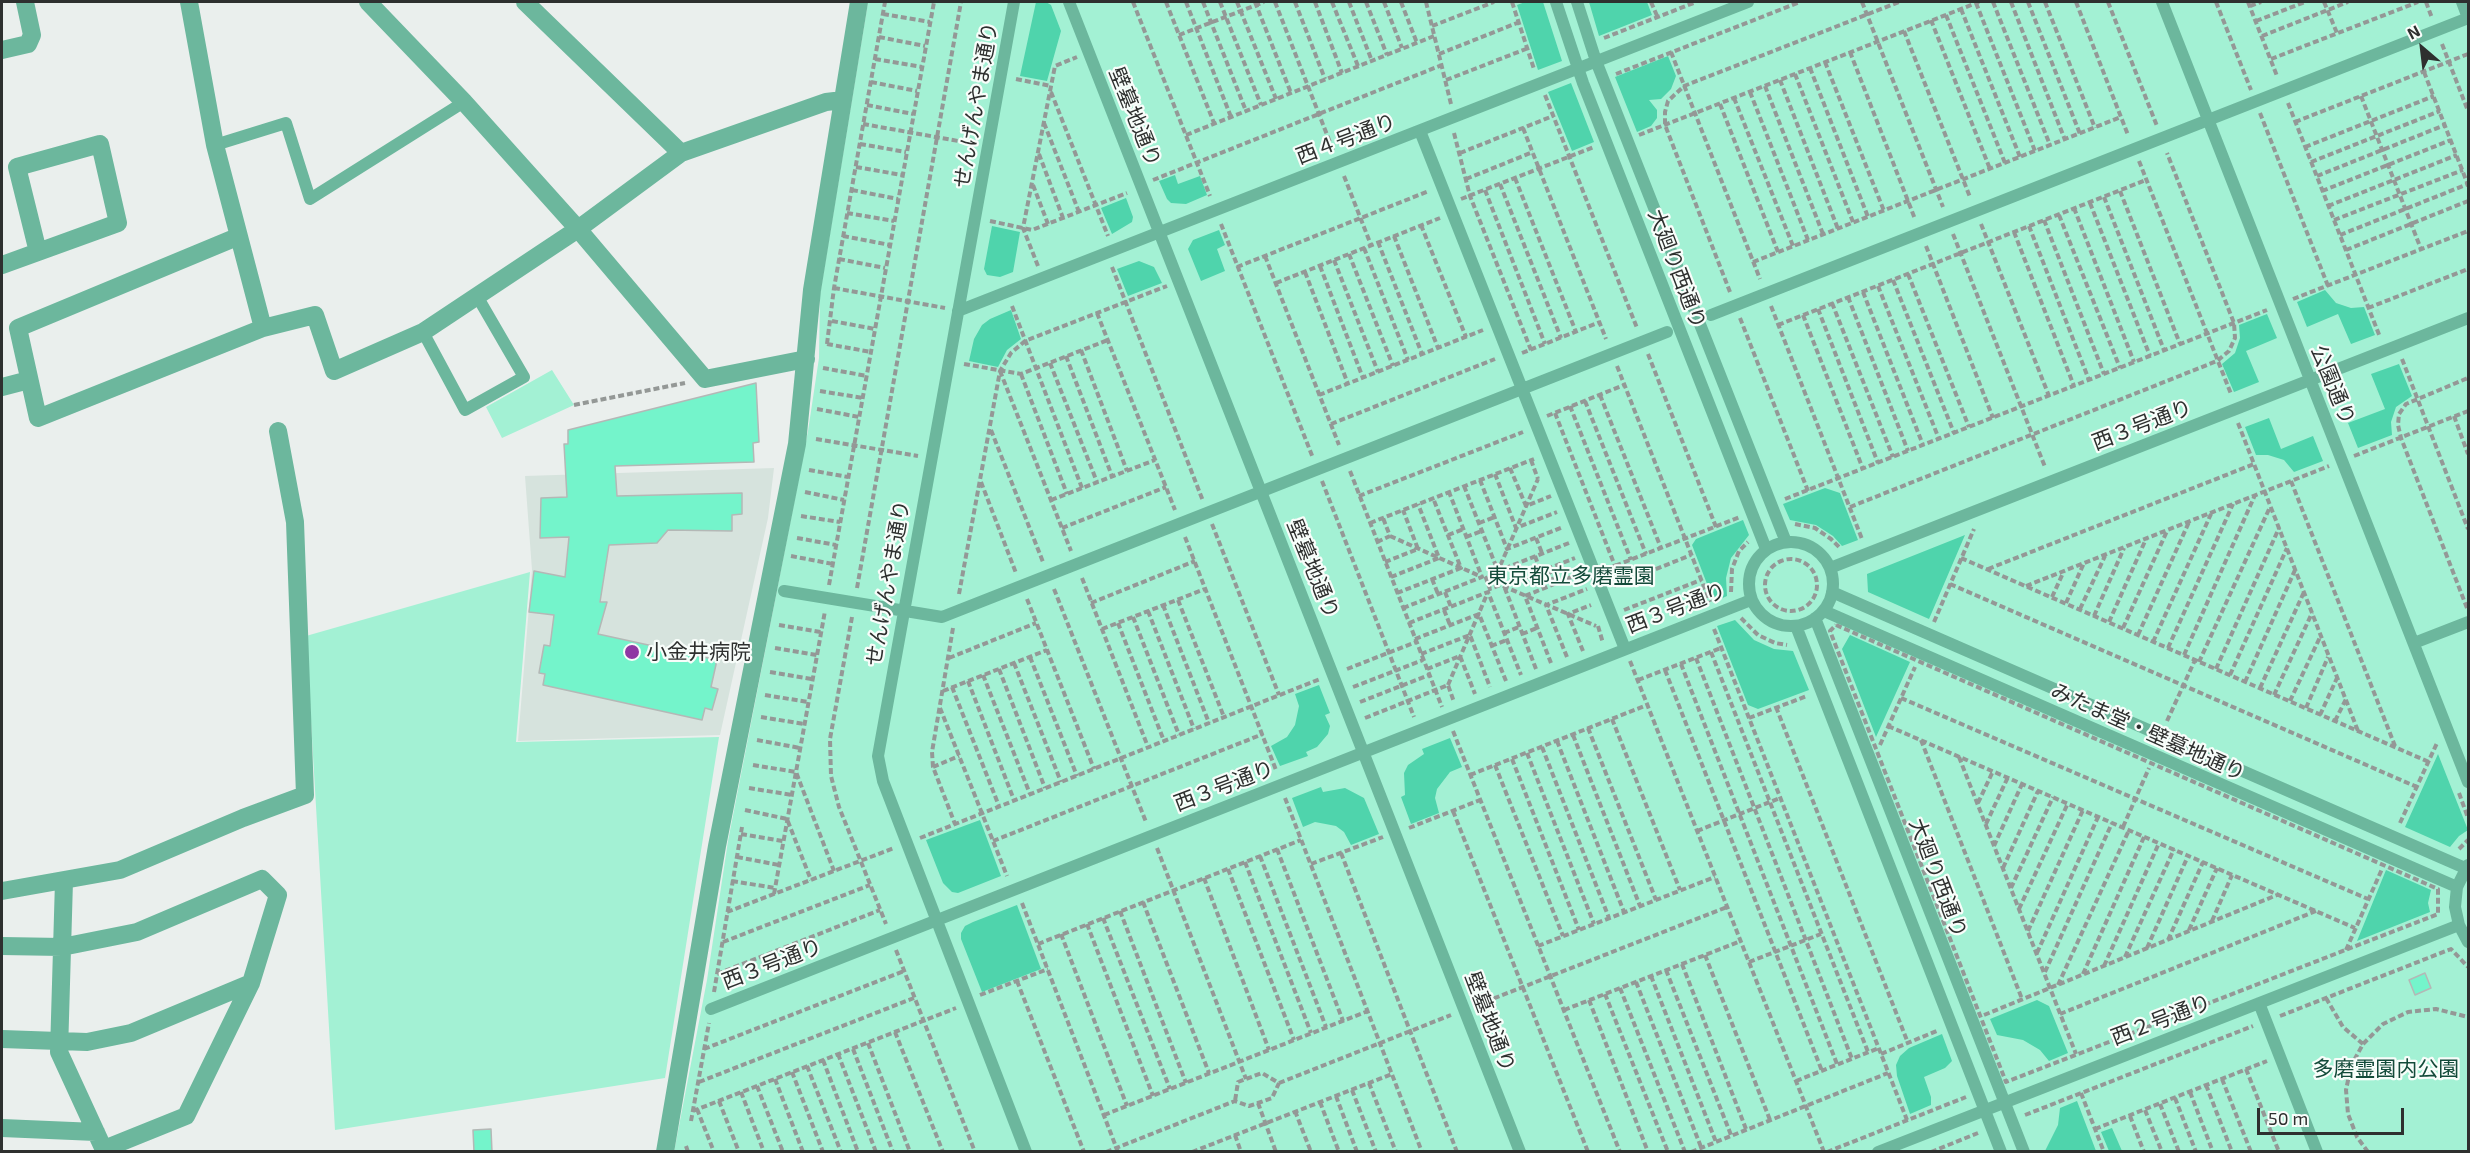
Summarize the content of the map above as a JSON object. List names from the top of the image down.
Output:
{
  "streets": {
    "lane": [
      "せんげんやま通り",
      "壁墓地通り",
      "西４号通り",
      "大廻り西通り",
      "公園通り",
      "西３号通り",
      "みたま堂・壁墓地通り",
      "西２号通り"
    ]
  },
  "crossings": [
    ["せんげんやま通り", "西４号通り"],
    ["せんげんやま通り", "西３号通り"],
    ["壁墓地通り", "西４号通り"],
    ["壁墓地通り", "西３号通り"],
    ["西４号通り", "大廻り西通り"],
    ["大廻り西通り", "みたま堂・壁墓地通り"],
    ["大廻り西通り", "西２号通り"],
    ["公園通り", "西３号通り"]
  ],
  "parks": ["東京都立多磨霊園", "多磨霊園内公園"],
  "places": ["小金井病院"],
  "scale_bar": "50 m",
  "north": "top left"
}
